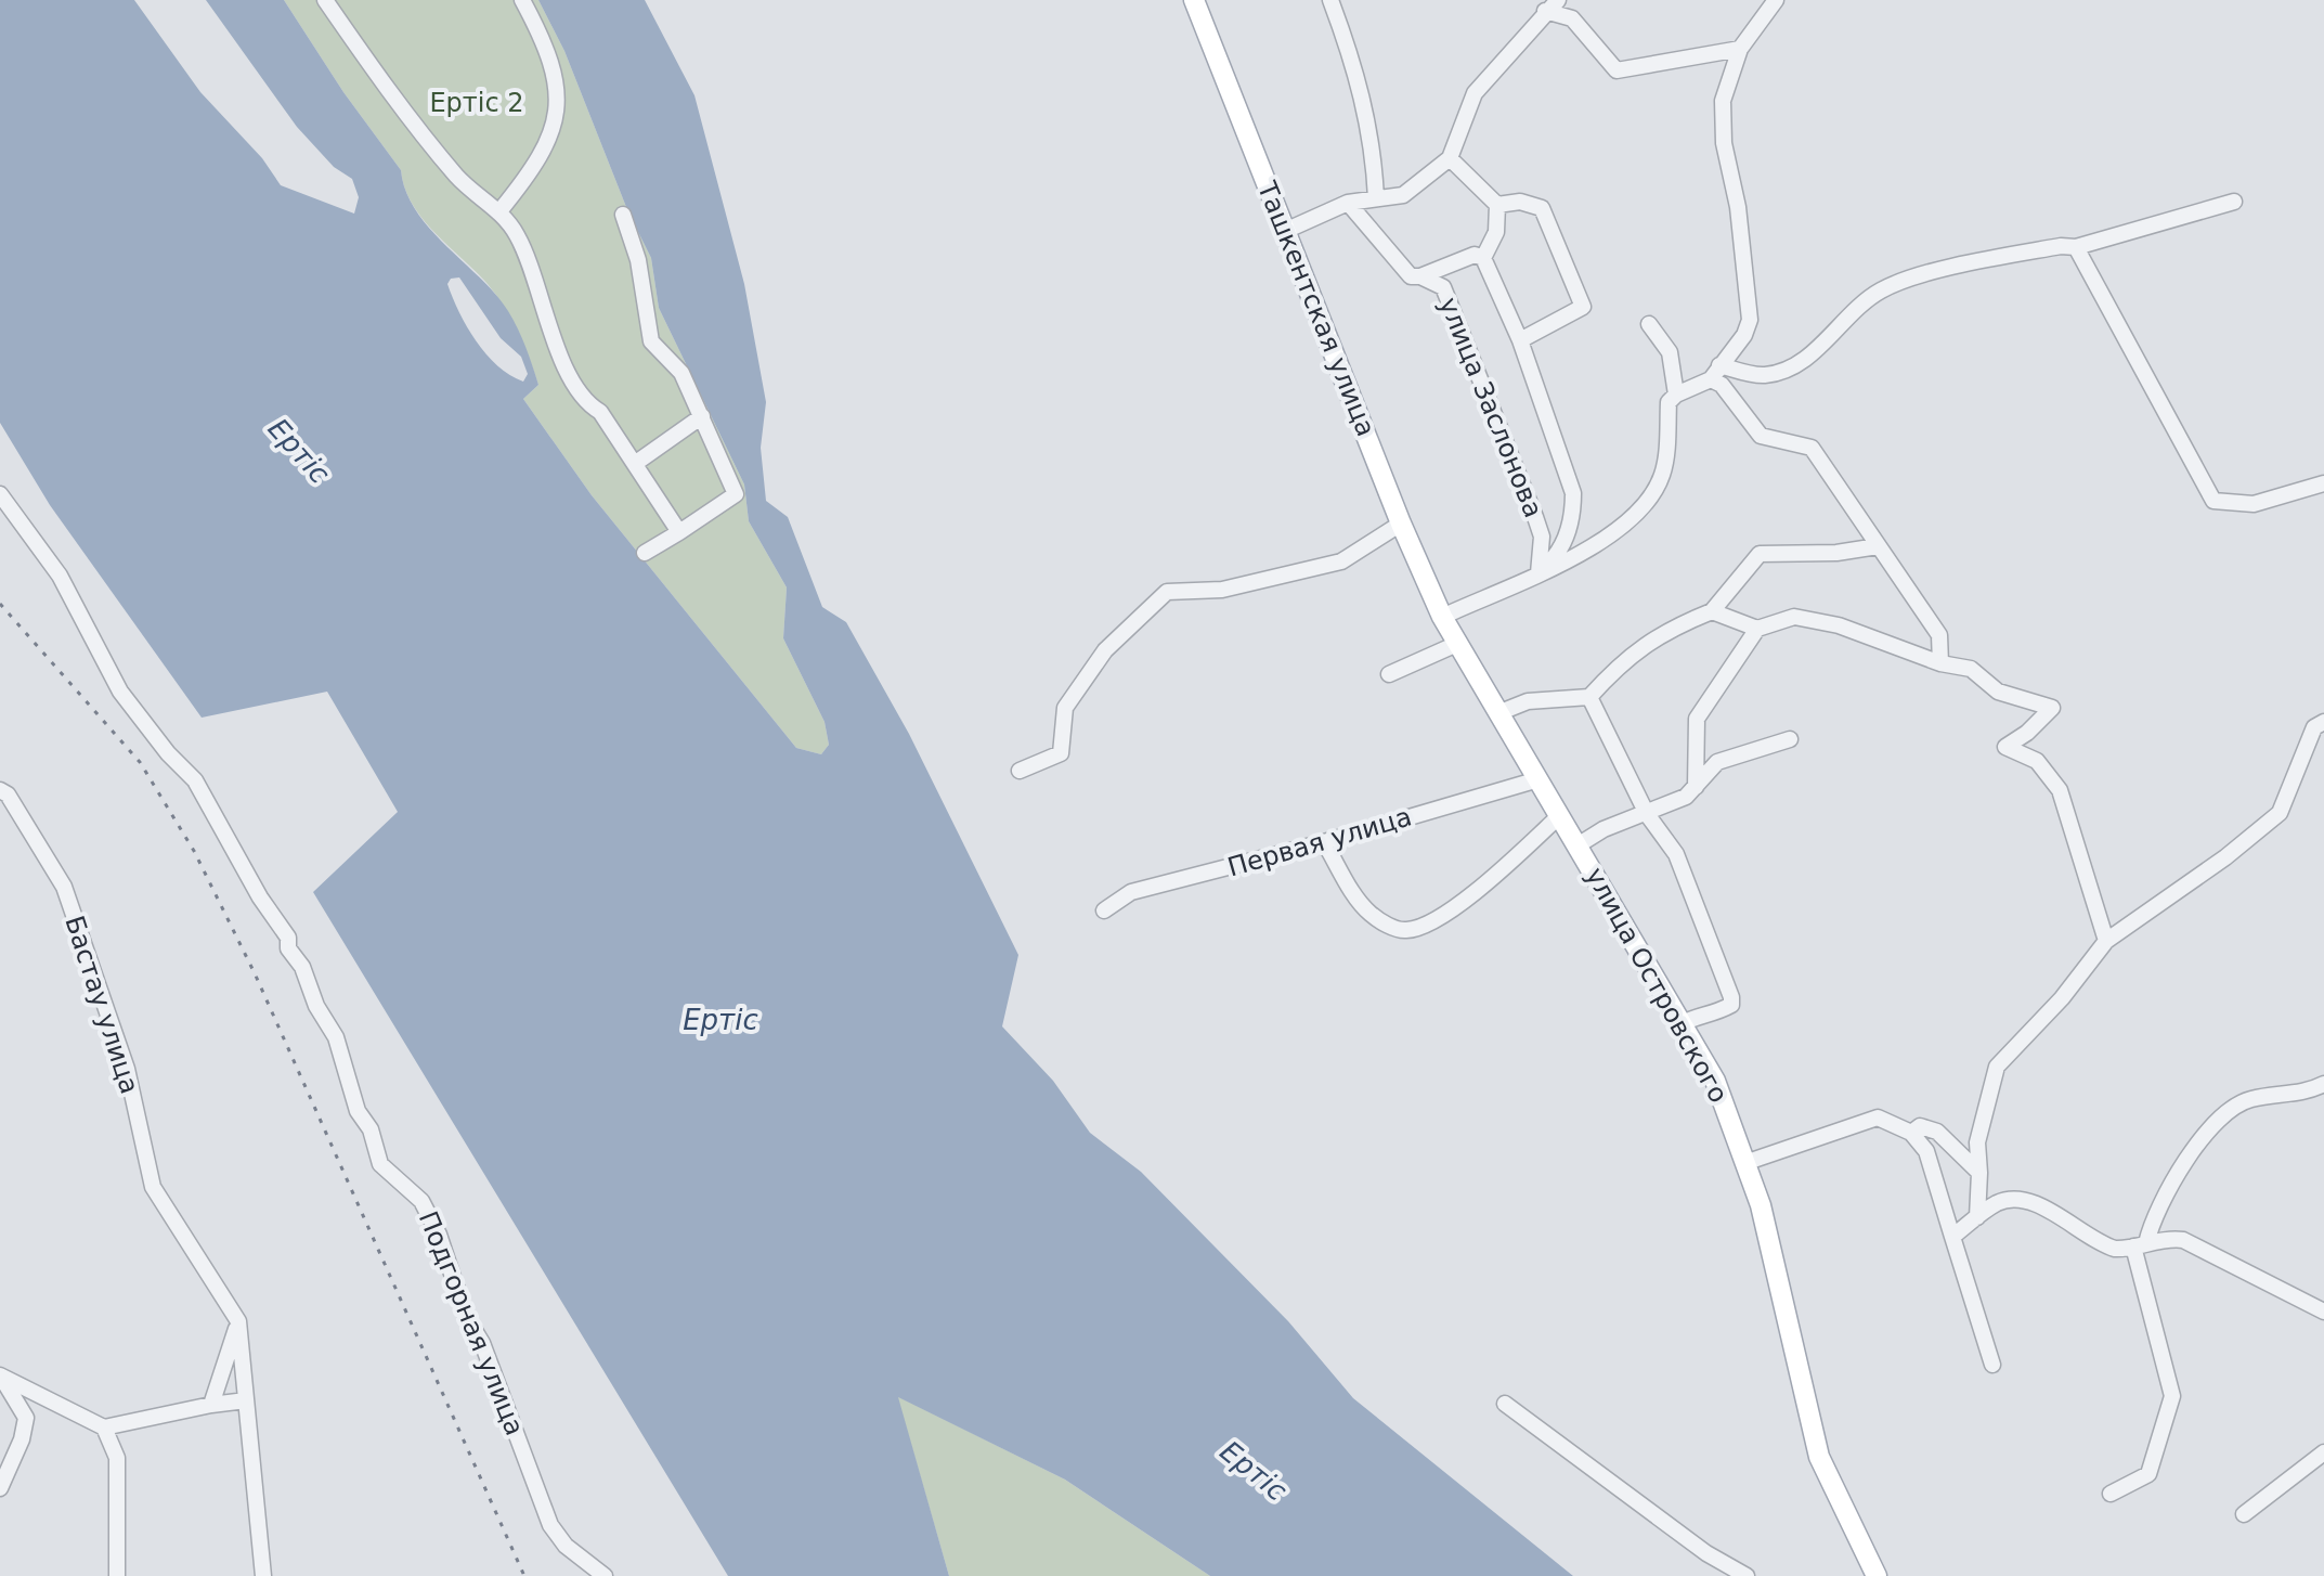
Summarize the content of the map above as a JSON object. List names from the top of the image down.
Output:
{
  "streets": {
    "main road": ["Ташкентская улица", "улица Островского"],
    "street": [
      "улица Заслонова",
      "Первая улица",
      "Бастау улица",
      "Подгорная улица"
    ]
  },
  "crossings": [
    ["Ташкентская улица", "улица Островского"],
    ["Первая улица", "улица Островского"]
  ],
  "water": ["Ертіс"],
  "parks": ["Ертіс 2"]
}
